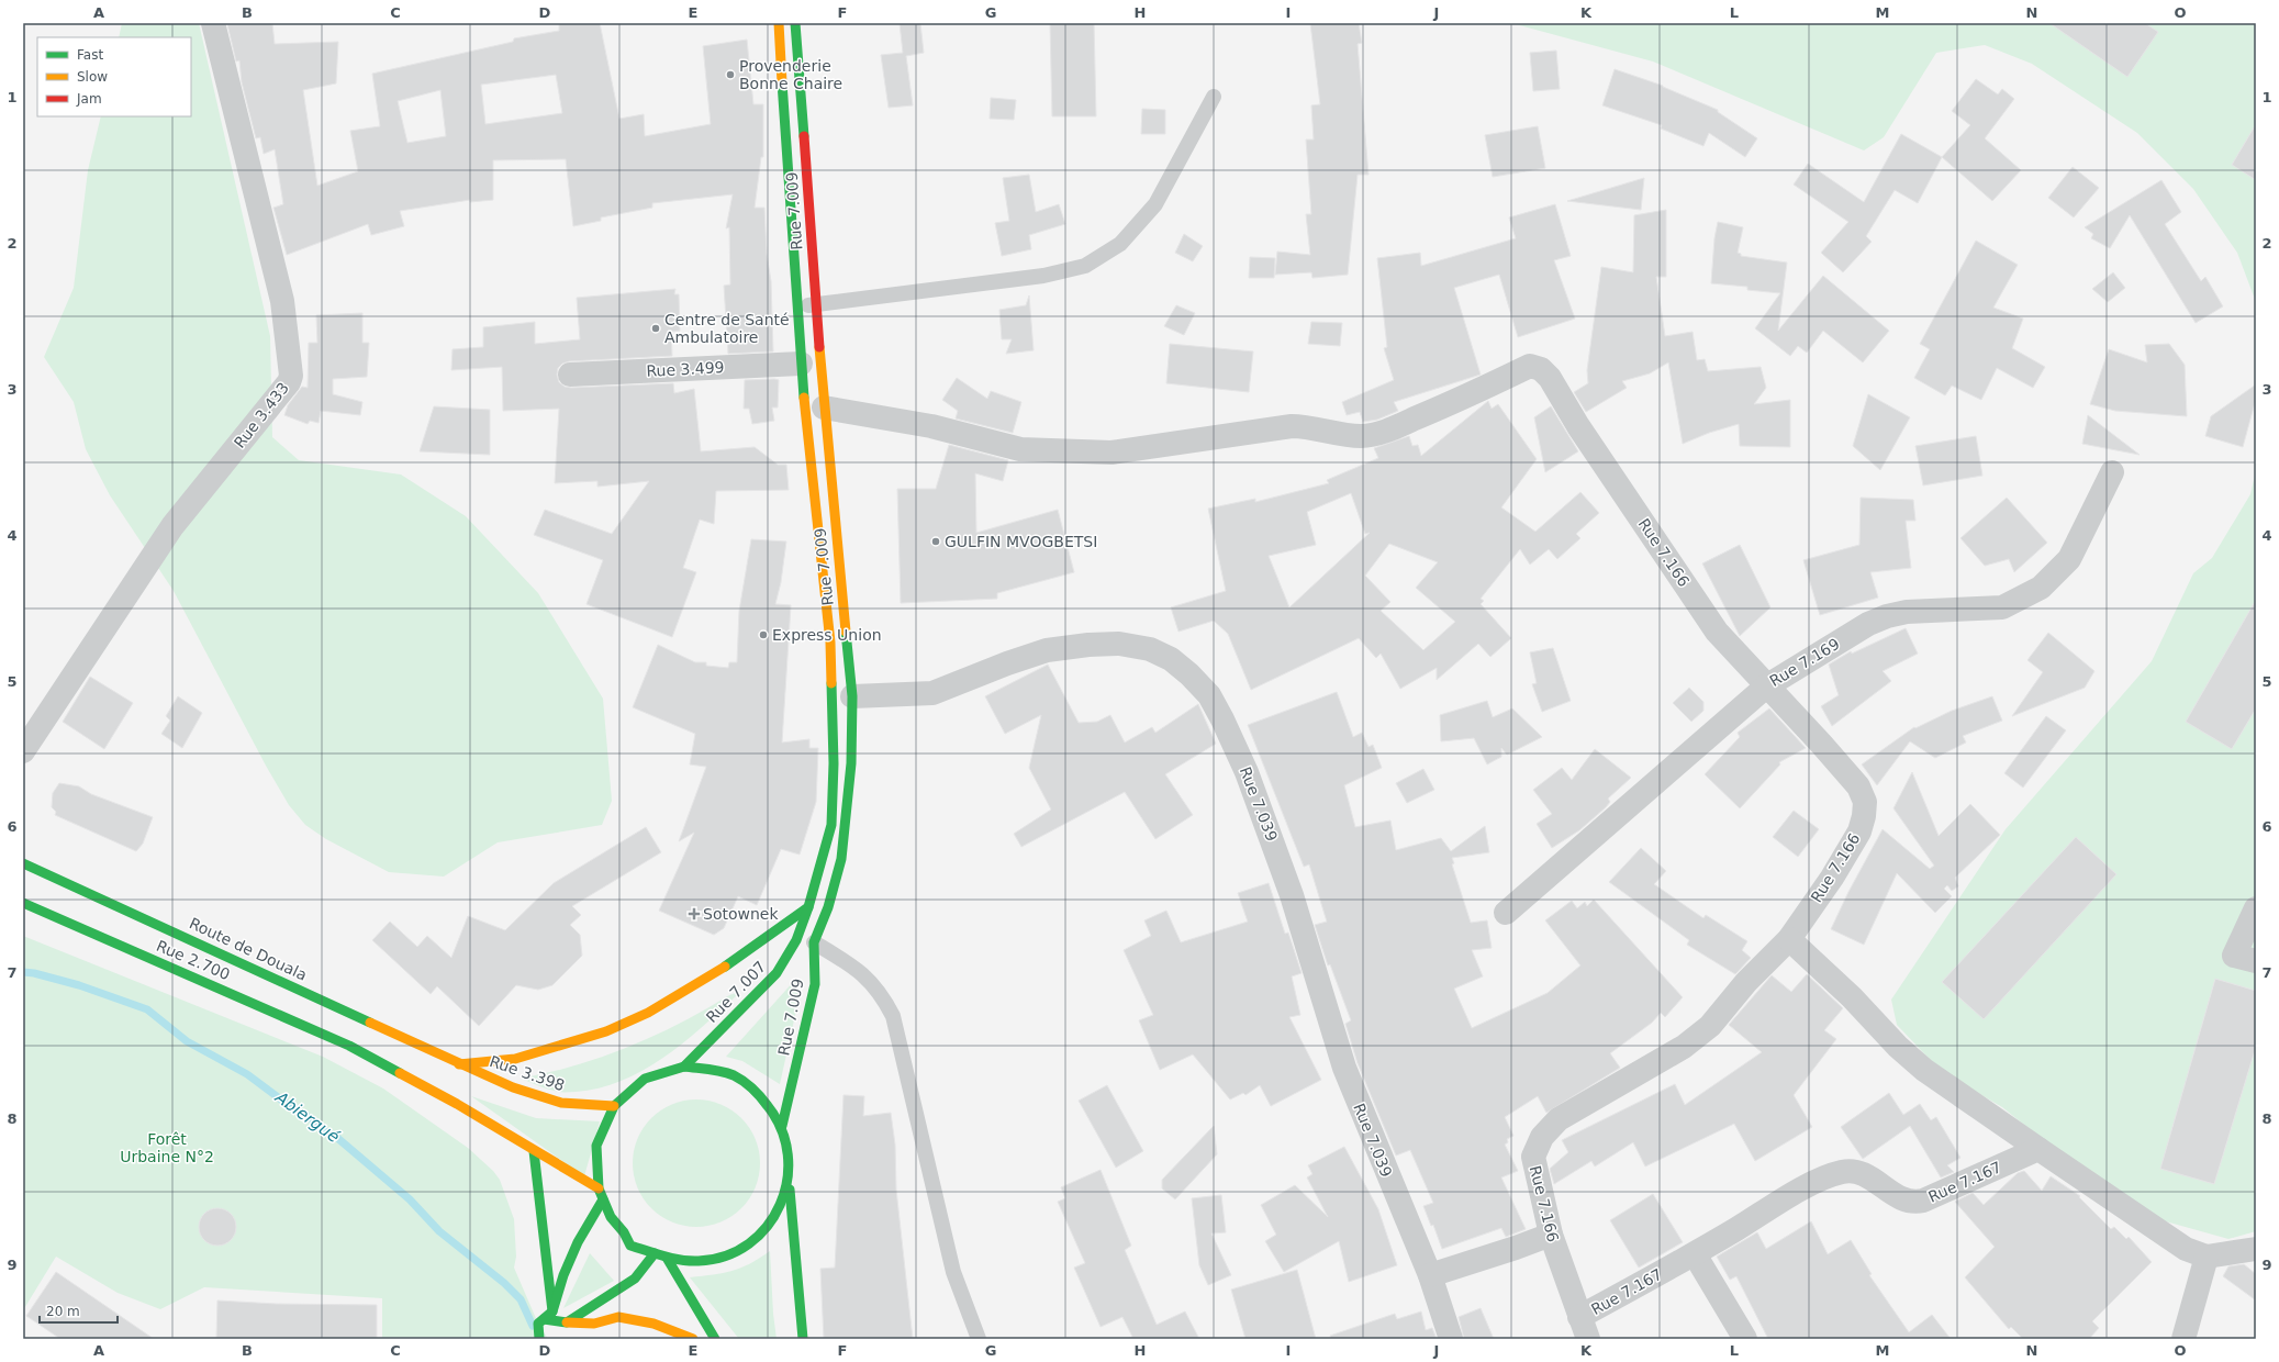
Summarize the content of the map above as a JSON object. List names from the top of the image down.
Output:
{
  "streets": {
    "main road": [
      "Rue 7.009",
      "Route de Douala",
      "Rue 2.700",
      "Rue 7.007",
      "Rue 3.398"
    ],
    "street": [
      "Rue 3.499",
      "Rue 3.433",
      "Rue 7.166",
      "Rue 7.169",
      "Rue 7.039",
      "Rue 7.167"
    ]
  },
  "crossings": [
    ["Rue 7.009", "Rue 3.499"],
    ["Rue 7.009", "Rue 7.166"],
    ["Rue 7.009", "Rue 7.039"],
    ["Rue 7.009", "Rue 7.007"],
    ["Rue 7.166", "Rue 7.169"],
    ["Rue 7.166", "Rue 7.167"],
    ["Route de Douala", "Rue 3.398"]
  ],
  "water": ["Abiergué"],
  "parks": ["Forêt Urbaine N°2"],
  "places": {
    "other": [
      "Provenderie Bonne Chaire",
      "Centre de Santé Ambulatoire",
      "GULFIN MVOGBETSI",
      "Express Union"
    ],
    "health": ["Sotownek"]
  },
  "legend": ["Fast", "Slow", "Jam"],
  "scale_bar": "20 m",
  "grid": {
    "columns": [
      "A",
      "B",
      "C",
      "D",
      "E",
      "F",
      "G",
      "H",
      "I",
      "J",
      "K",
      "L",
      "M",
      "N",
      "O"
    ],
    "rows": [
      "1",
      "2",
      "3",
      "4",
      "5",
      "6",
      "7",
      "8",
      "9"
    ]
  }
}
